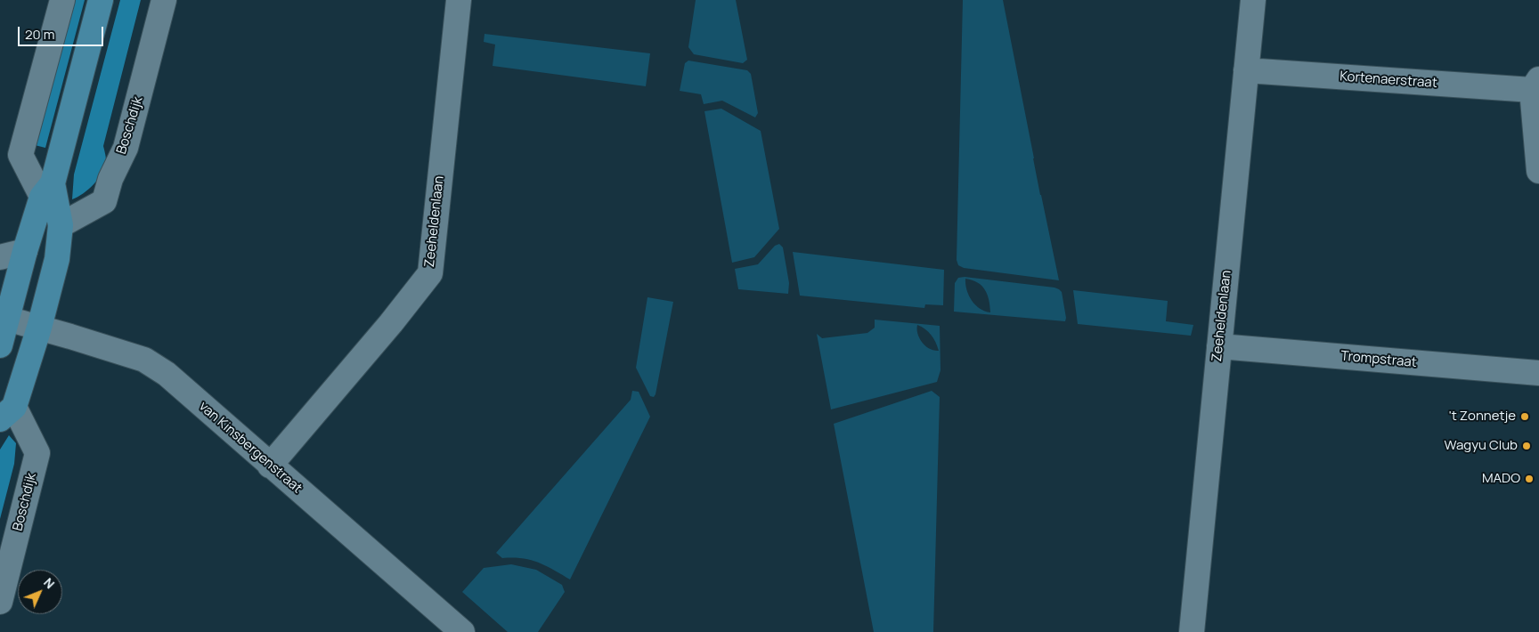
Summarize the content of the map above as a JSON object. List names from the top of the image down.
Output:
{
  "streets": {
    "main road": ["Boschdijk"],
    "street": [
      "Kortenaerstraat",
      "Zeeheldenlaan",
      "Trompstraat",
      "van Kinsbergenstraat"
    ]
  },
  "crossings": [
    ["Kortenaerstraat", "Zeeheldenlaan"],
    ["Boschdijk", "van Kinsbergenstraat"],
    ["Zeeheldenlaan", "Trompstraat"],
    ["Zeeheldenlaan", "van Kinsbergenstraat"]
  ],
  "places": ["'t Zonnetje", "Wagyu Club", "MADO"],
  "scale_bar": "20 m",
  "north": "top right"
}
